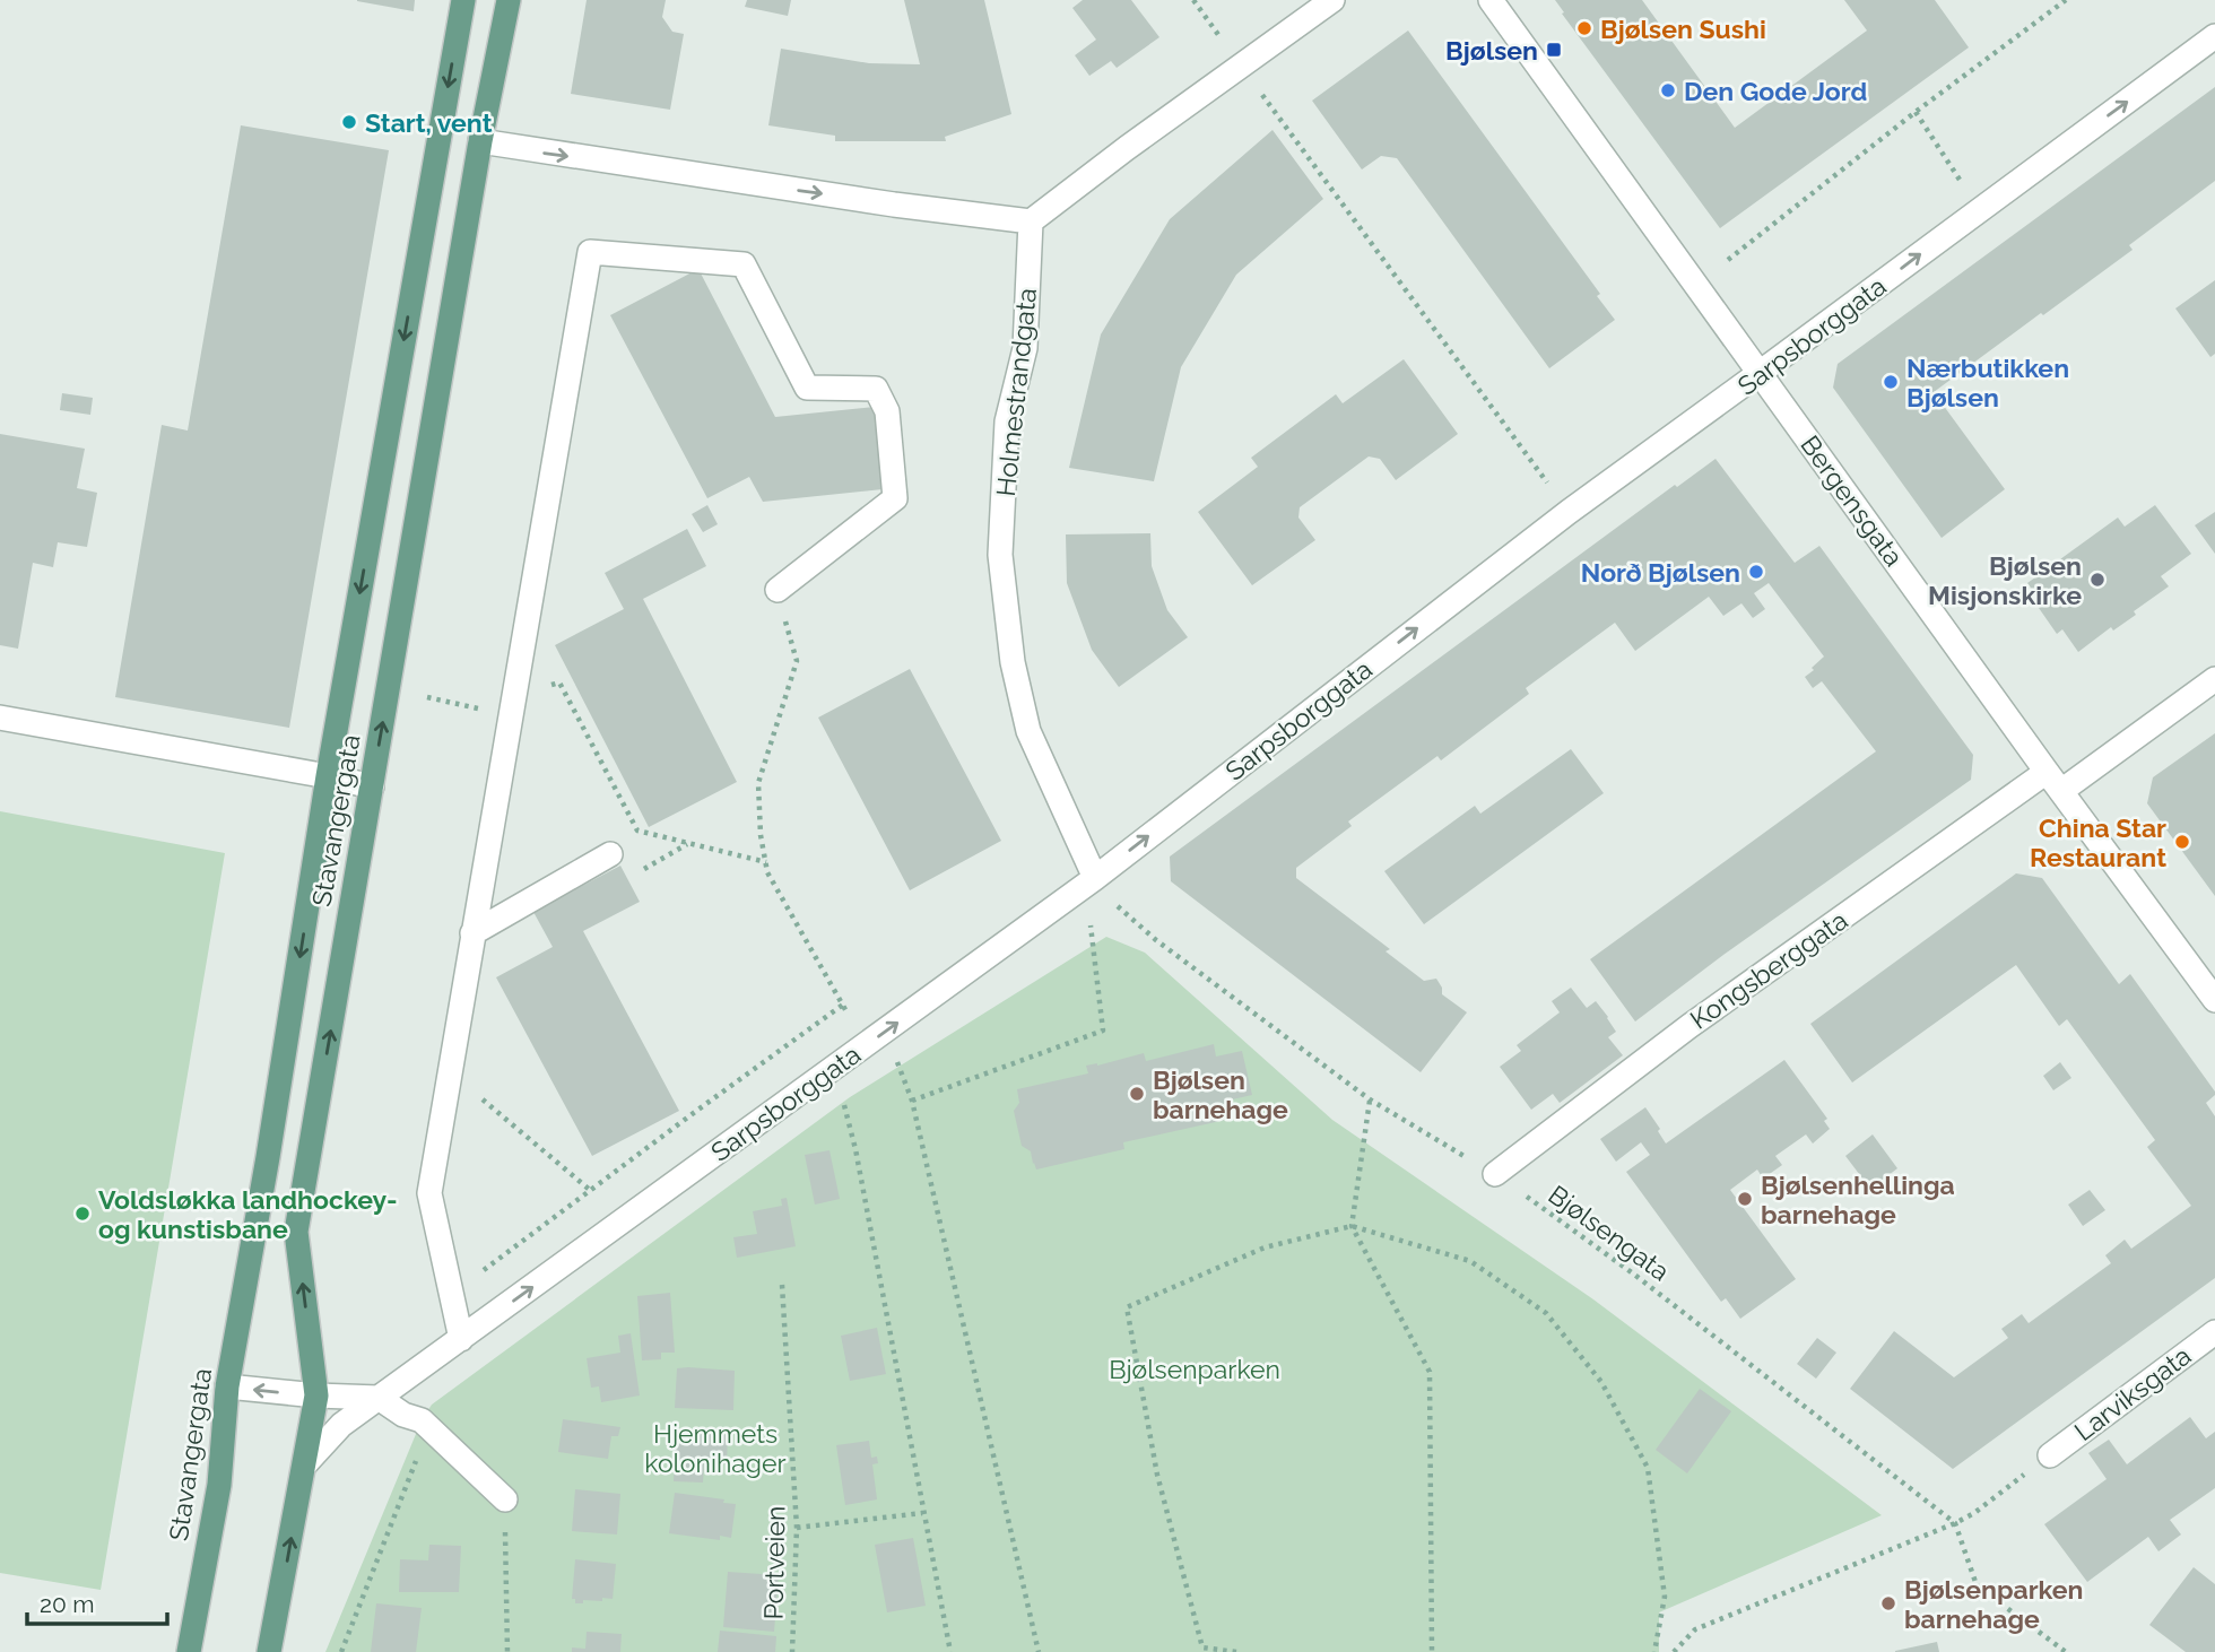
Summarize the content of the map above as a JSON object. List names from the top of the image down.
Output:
{
  "streets": {
    "main road": ["Stavangergata"],
    "street": [
      "Sarpsborggata",
      "Holmestrandgata",
      "Bergensgata",
      "Kongsberggata",
      "Larviksgata"
    ],
    "path": ["Bjølsengata", "Portveien"]
  },
  "crossings": [
    ["Sarpsborggata", "Holmestrandgata"],
    ["Sarpsborggata", "Bergensgata"],
    ["Sarpsborggata", "Stavangergata"],
    ["Sarpsborggata", "Bjølsengata"],
    ["Holmestrandgata", "Bjølsengata"],
    ["Bergensgata", "Kongsberggata"],
    ["Kongsberggata", "Bjølsengata"]
  ],
  "one_way": ["Sarpsborggata"],
  "parks": ["Bjølsenparken", "Hjemmets kolonihager"],
  "places": {
    "other": [
      "Bjølsen Sushi",
      "Den Gode Jord",
      "Start, vent",
      "Nærbutikken Bjølsen",
      "Norð Bjølsen",
      "Bjølsen Misjonskirke",
      "China Star Restaurant",
      "Bjølsen barnehage",
      "Bjølsenhellinga barnehage",
      "Voldsløkka landhockey- og kunstisbane",
      "Bjølsenparken barnehage"
    ],
    "transit": ["Bjølsen"]
  },
  "scale_bar": "20 m"
}
